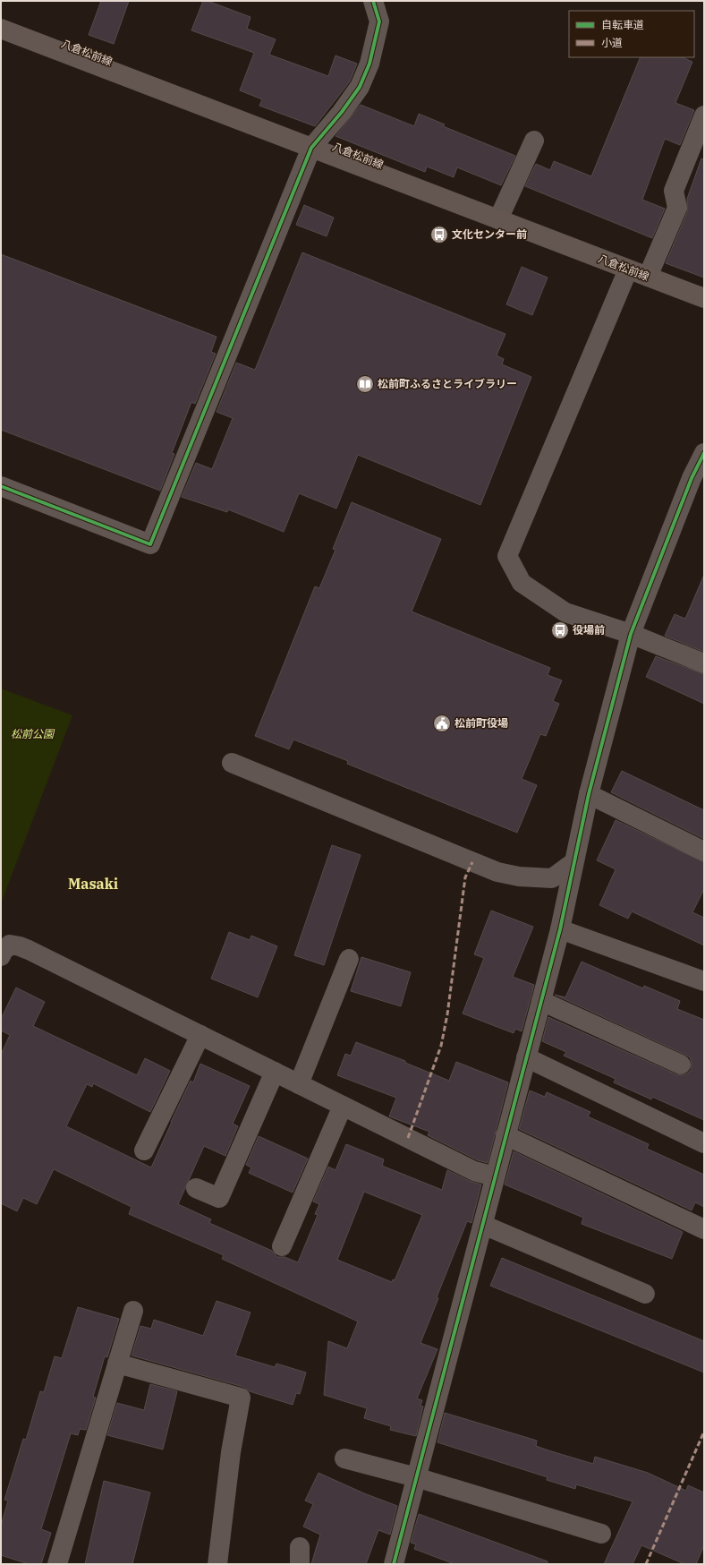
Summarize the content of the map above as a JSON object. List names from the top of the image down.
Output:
{
  "streets": {
    "main road": ["八倉松前線"]
  },
  "districts": ["Masaki"],
  "parks": ["松前公園"],
  "places": {
    "bus stop": ["文化センター前", "役場前"],
    "library": ["松前町ふるさとライブラリー"],
    "public building": ["松前町役場"]
  },
  "legend": ["自転車道", "小道"]
}
